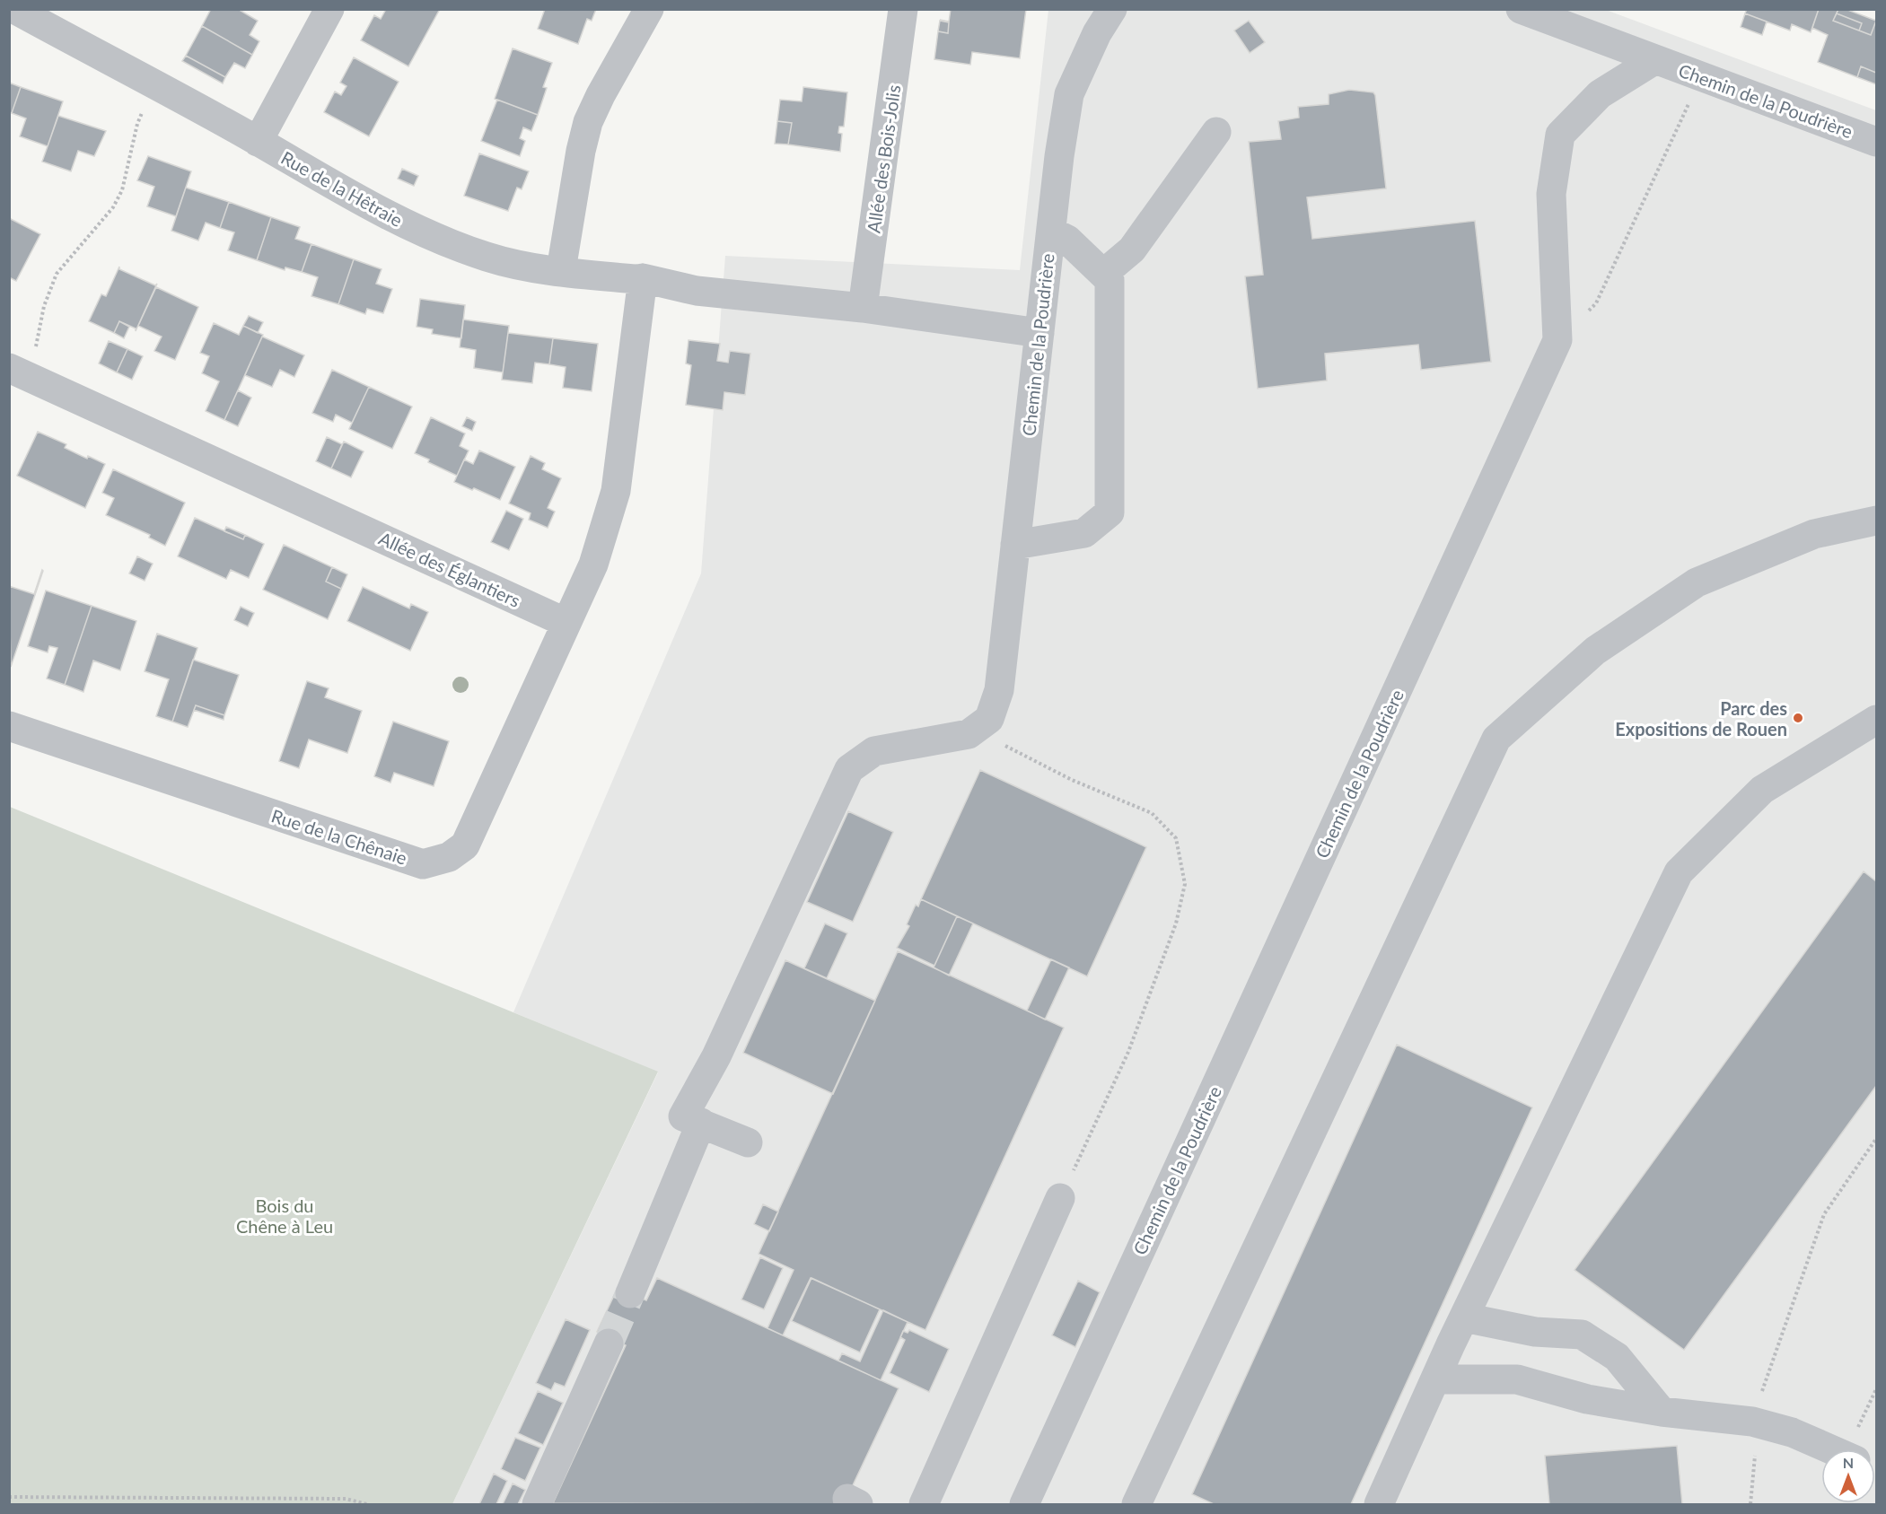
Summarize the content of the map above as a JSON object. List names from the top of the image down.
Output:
{
  "streets": {
    "street": [
      "Chemin de la Poudrière",
      "Allée des Bois-Jolis",
      "Rue de la Hêtraie",
      "Allée des Églantiers",
      "Rue de la Chênaie"
    ]
  },
  "crossings": [
    ["Allée des Bois-Jolis", "Rue de la Hêtraie"],
    ["Allée des Églantiers", "Rue de la Chênaie"]
  ],
  "parks": ["Bois du Chêne à Leu"],
  "places": ["Parc des Expositions de Rouen"],
  "north": "top"
}
